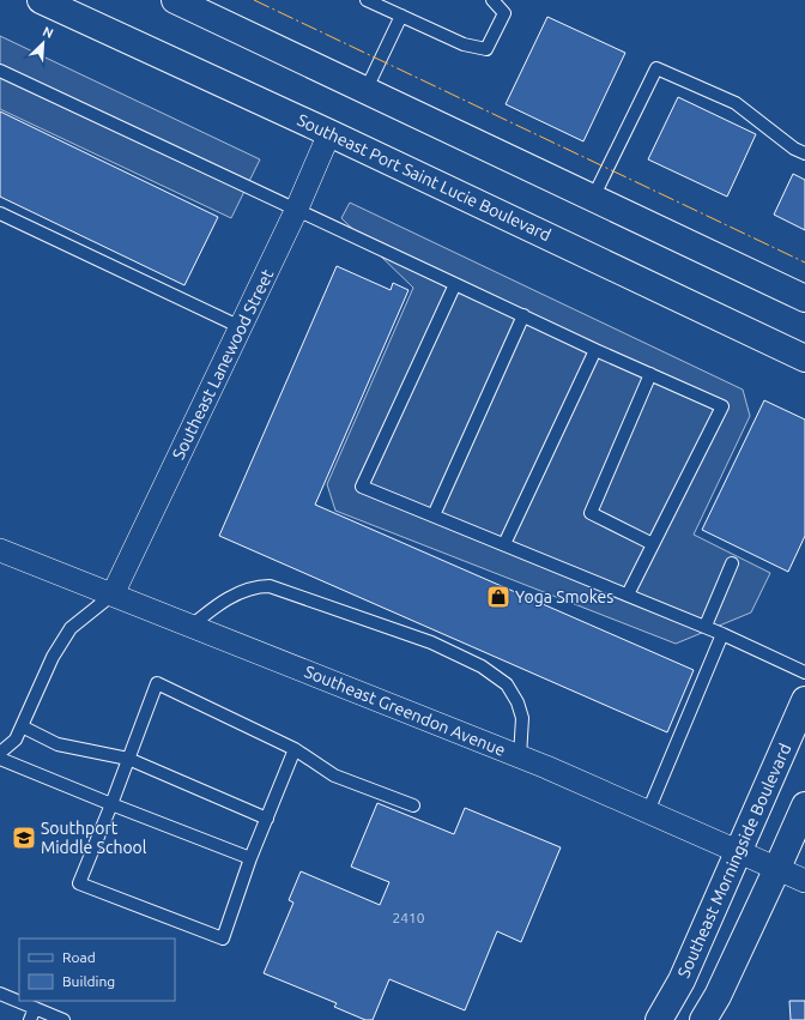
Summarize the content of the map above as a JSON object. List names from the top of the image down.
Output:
{
  "streets": {
    "main road": ["Southeast Port Saint Lucie Boulevard", "Southeast Morningside Boulevard"],
    "street": ["Southeast Lanewood Street", "Southeast Greendon Avenue"]
  },
  "crossings": [
    ["Southeast Port Saint Lucie Boulevard", "Southeast Lanewood Street"],
    ["Southeast Lanewood Street", "Southeast Greendon Avenue"],
    ["Southeast Greendon Avenue", "Southeast Morningside Boulevard"]
  ],
  "places": {
    "shop": ["Yoga Smokes"],
    "school or university": ["Southport Middle School"]
  },
  "house_numbers": ["2410"],
  "legend": ["Road", "Building"],
  "north": "top right"
}
